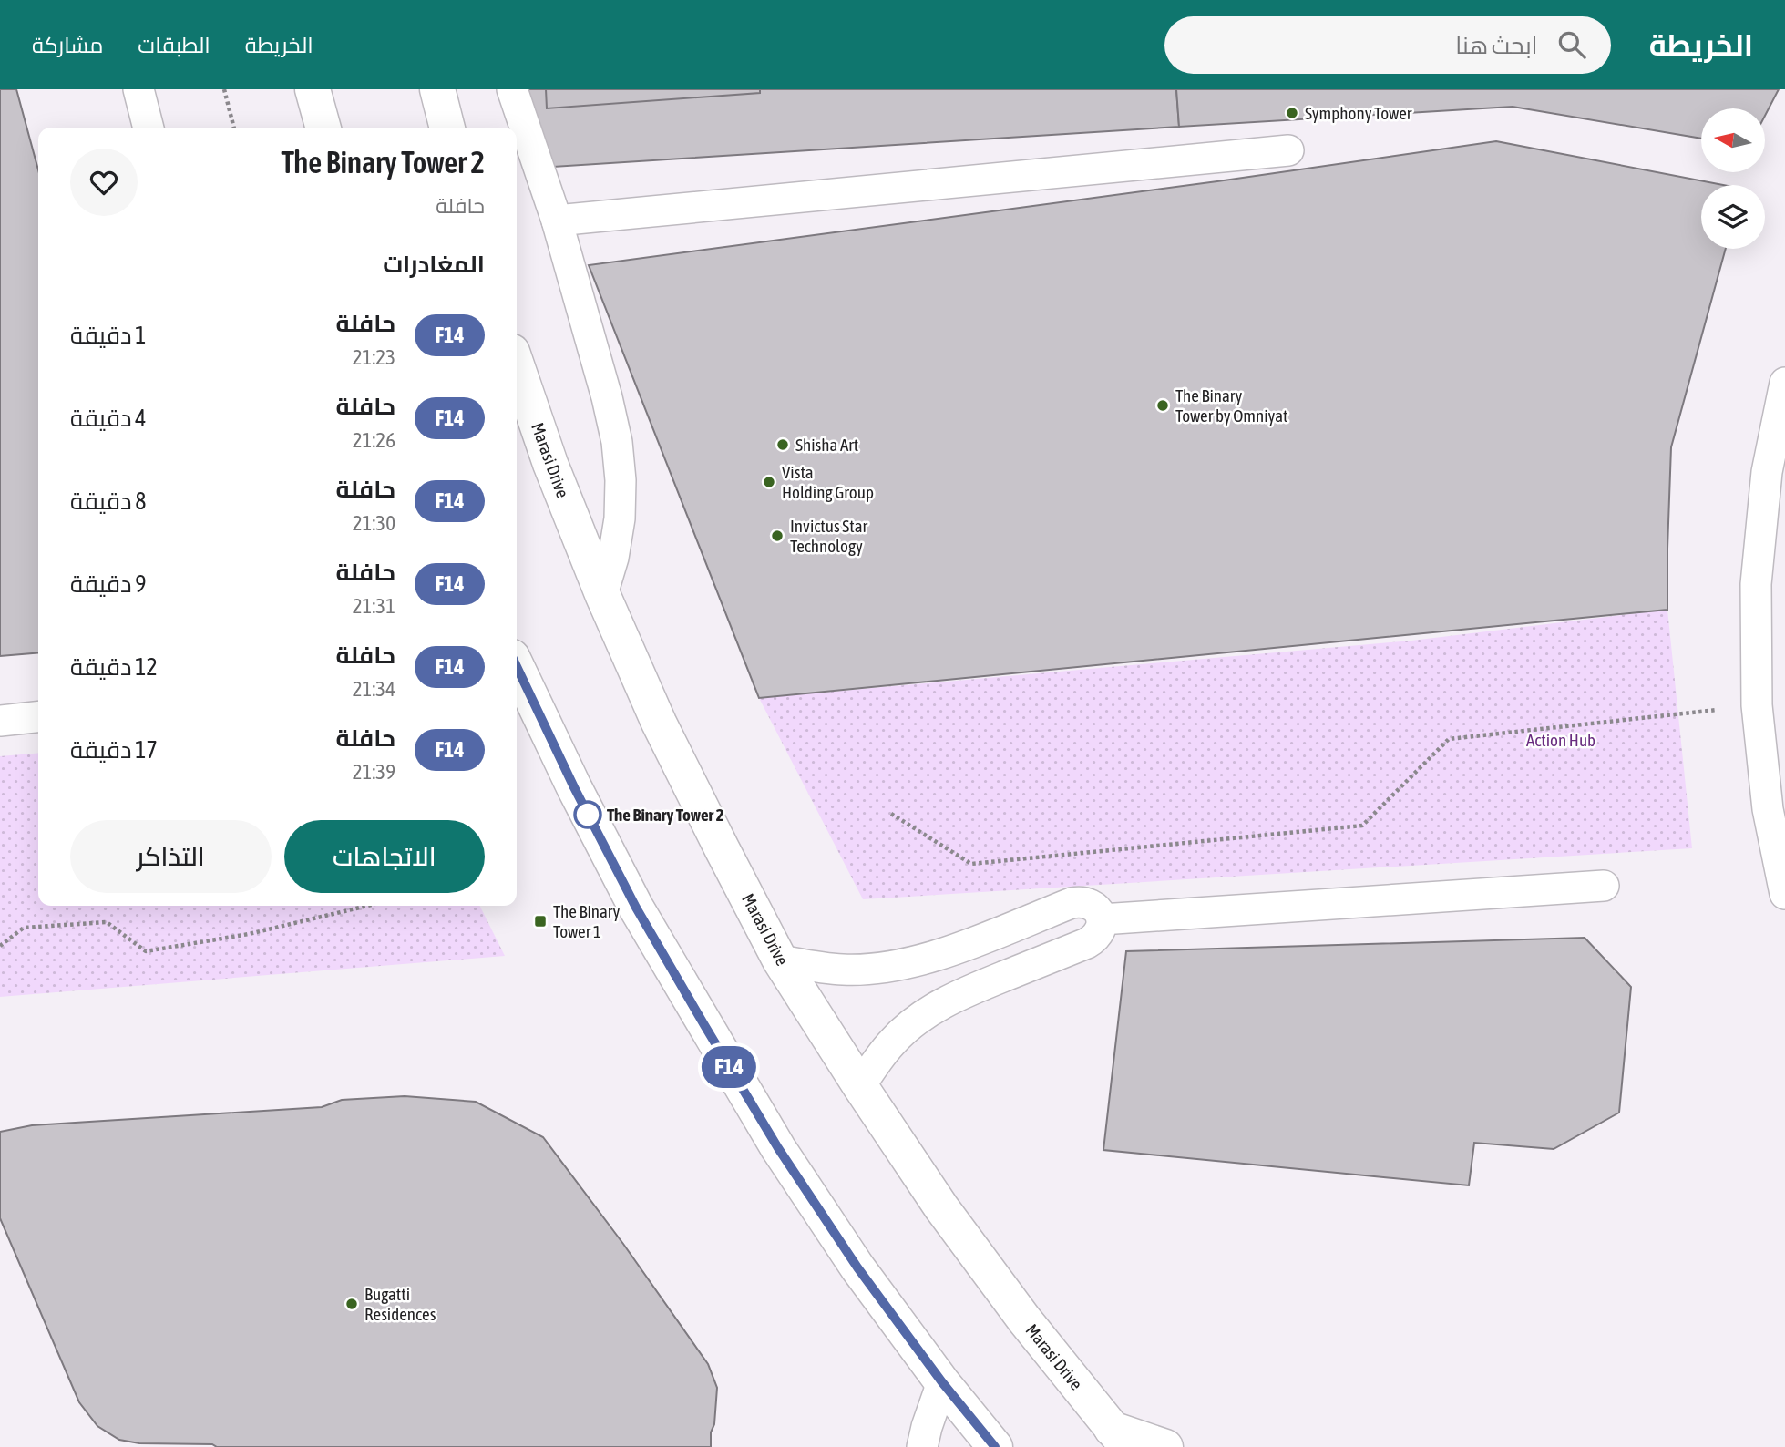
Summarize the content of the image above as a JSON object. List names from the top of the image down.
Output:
{
  "streets": {
    "main road": ["Marasi Drive"]
  },
  "parks": ["Action Hub"],
  "places": {
    "other": [
      "Symphony Tower",
      "The Binary Tower by Omniyat",
      "Shisha Art",
      "Vista Holding Group",
      "Invictus Star Technology",
      "The Binary Tower 2",
      "Bugatti Residences"
    ],
    "transit": ["The Binary Tower 1"]
  },
  "lines": ["bus line F14"],
  "north": "left",
  "page": {
    "header": "الخريطة",
    "search": "ابحث هنا",
    "nav": ["الخريطة", "الطبقات", "مشاركة"],
    "on_map": "F14",
    "heading": [
      ["The Binary Tower 2", "حافلة"],
      "المغادرات"
    ],
    "list": [
      {
        "mark": "F14",
        "name": "حافلة",
        "note": "21:23",
        "value": "1 دقيقة"
      },
      {
        "mark": "F14",
        "name": "حافلة",
        "note": "21:26",
        "value": "4 دقيقة"
      },
      {
        "mark": "F14",
        "name": "حافلة",
        "note": "21:30",
        "value": "8 دقيقة"
      },
      {
        "mark": "F14",
        "name": "حافلة",
        "note": "21:31",
        "value": "9 دقيقة"
      },
      {
        "mark": "F14",
        "name": "حافلة",
        "note": "21:34",
        "value": "12 دقيقة"
      },
      {
        "mark": "F14",
        "name": "حافلة",
        "note": "21:39",
        "value": "17 دقيقة"
      }
    ],
    "buttons": ["الاتجاهات", "التذاكر"]
  }
}
